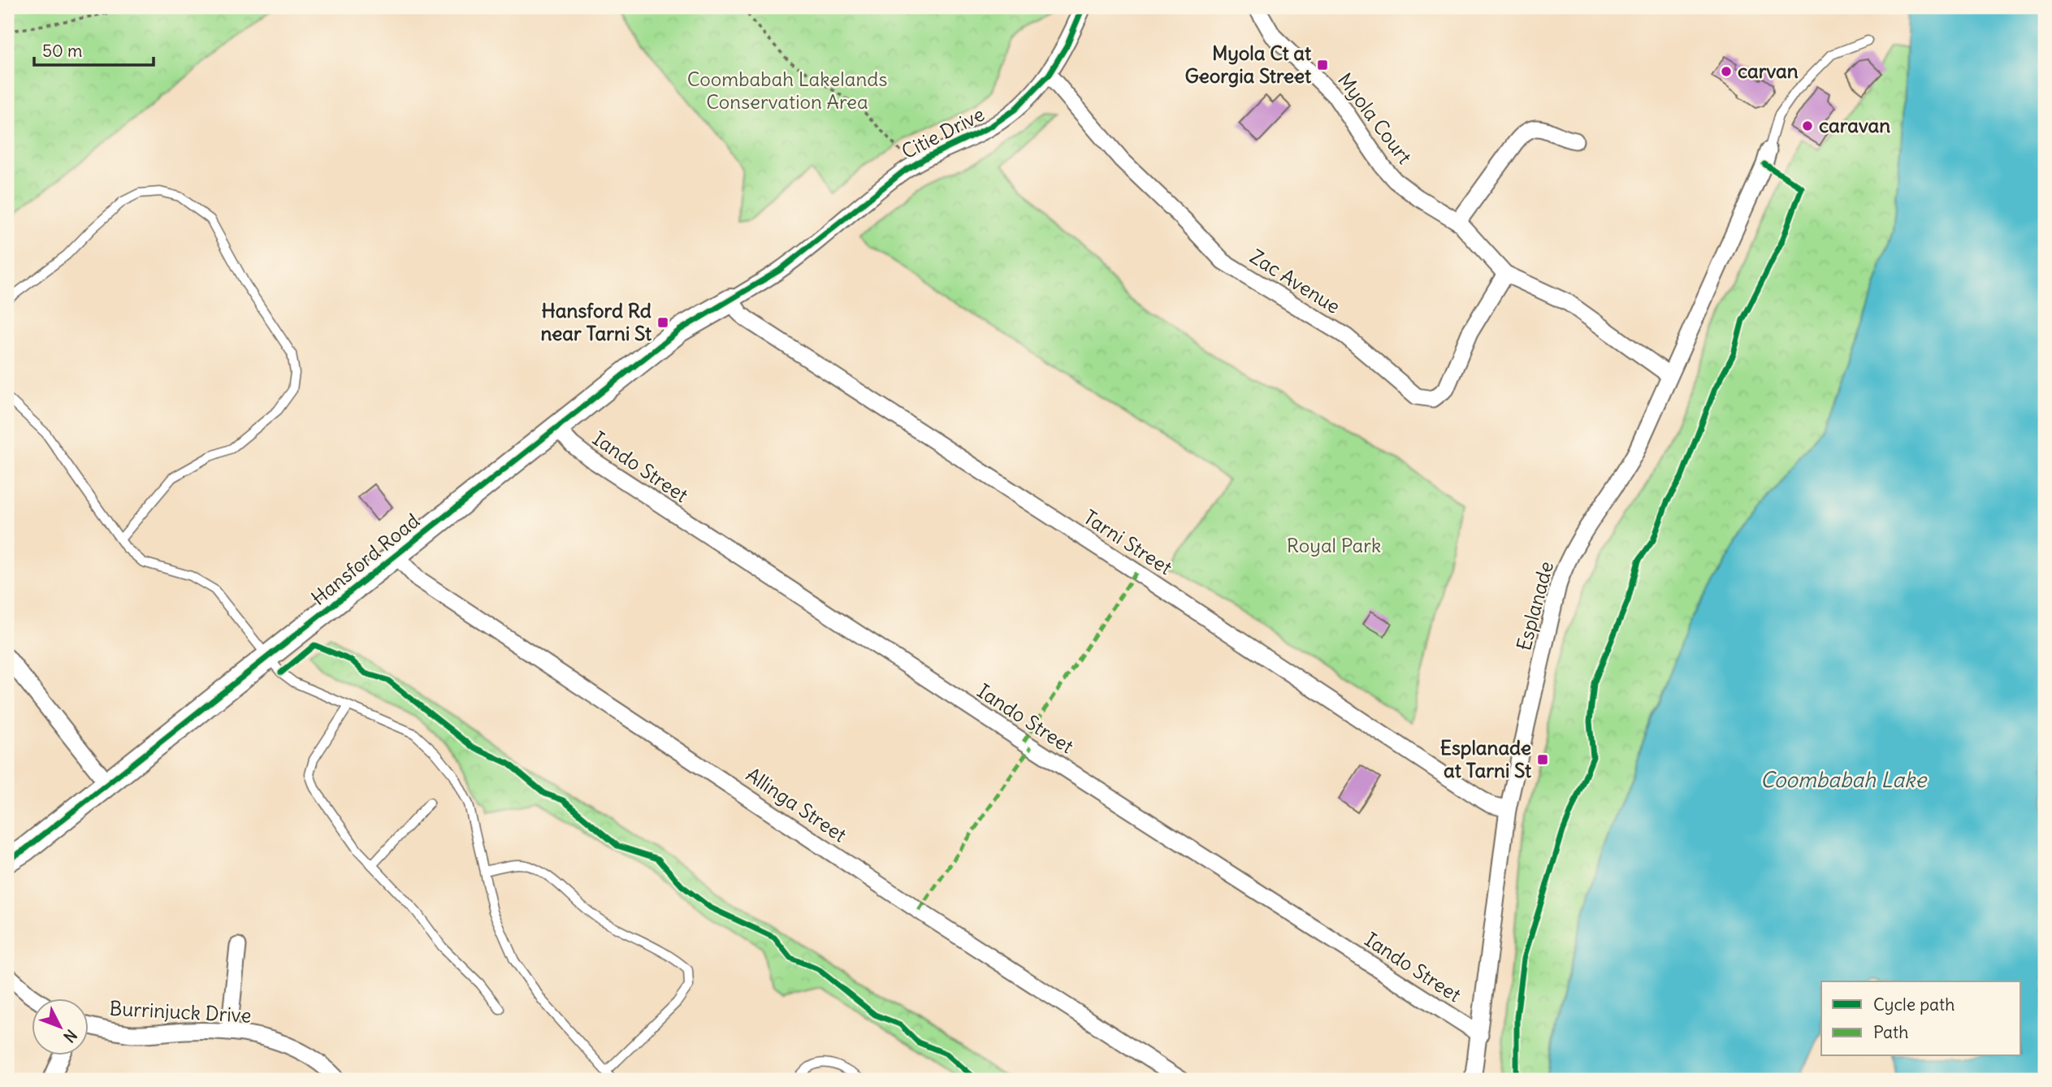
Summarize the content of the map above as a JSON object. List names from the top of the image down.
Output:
{
  "streets": {
    "street": [
      "Myola Court",
      "Citie Drive",
      "Zac Avenue",
      "Iando Street",
      "Tarni Street",
      "Hansford Road",
      "Esplanade",
      "Allinga Street",
      "Burrinjuck Drive"
    ]
  },
  "crossings": [
    ["Myola Court", "Zac Avenue"],
    ["Myola Court", "Esplanade"],
    ["Citie Drive", "Zac Avenue"],
    ["Citie Drive", "Tarni Street"],
    ["Citie Drive", "Hansford Road"],
    ["Iando Street", "Hansford Road"],
    ["Iando Street", "Esplanade"],
    ["Tarni Street", "Hansford Road"],
    ["Tarni Street", "Esplanade"],
    ["Hansford Road", "Allinga Street"]
  ],
  "water": ["Coombabah Lake"],
  "parks": ["Coombabah Lakelands Conservation Area", "Royal Park"],
  "places": {
    "transit": ["Myola Ct at Georgia Street", "Hansford Rd near Tarni St", "Esplanade at Tarni St"],
    "other": ["carvan", "caravan"]
  },
  "legend": ["Cycle path", "Path"],
  "scale_bar": "50 m",
  "north": "bottom right"
}
